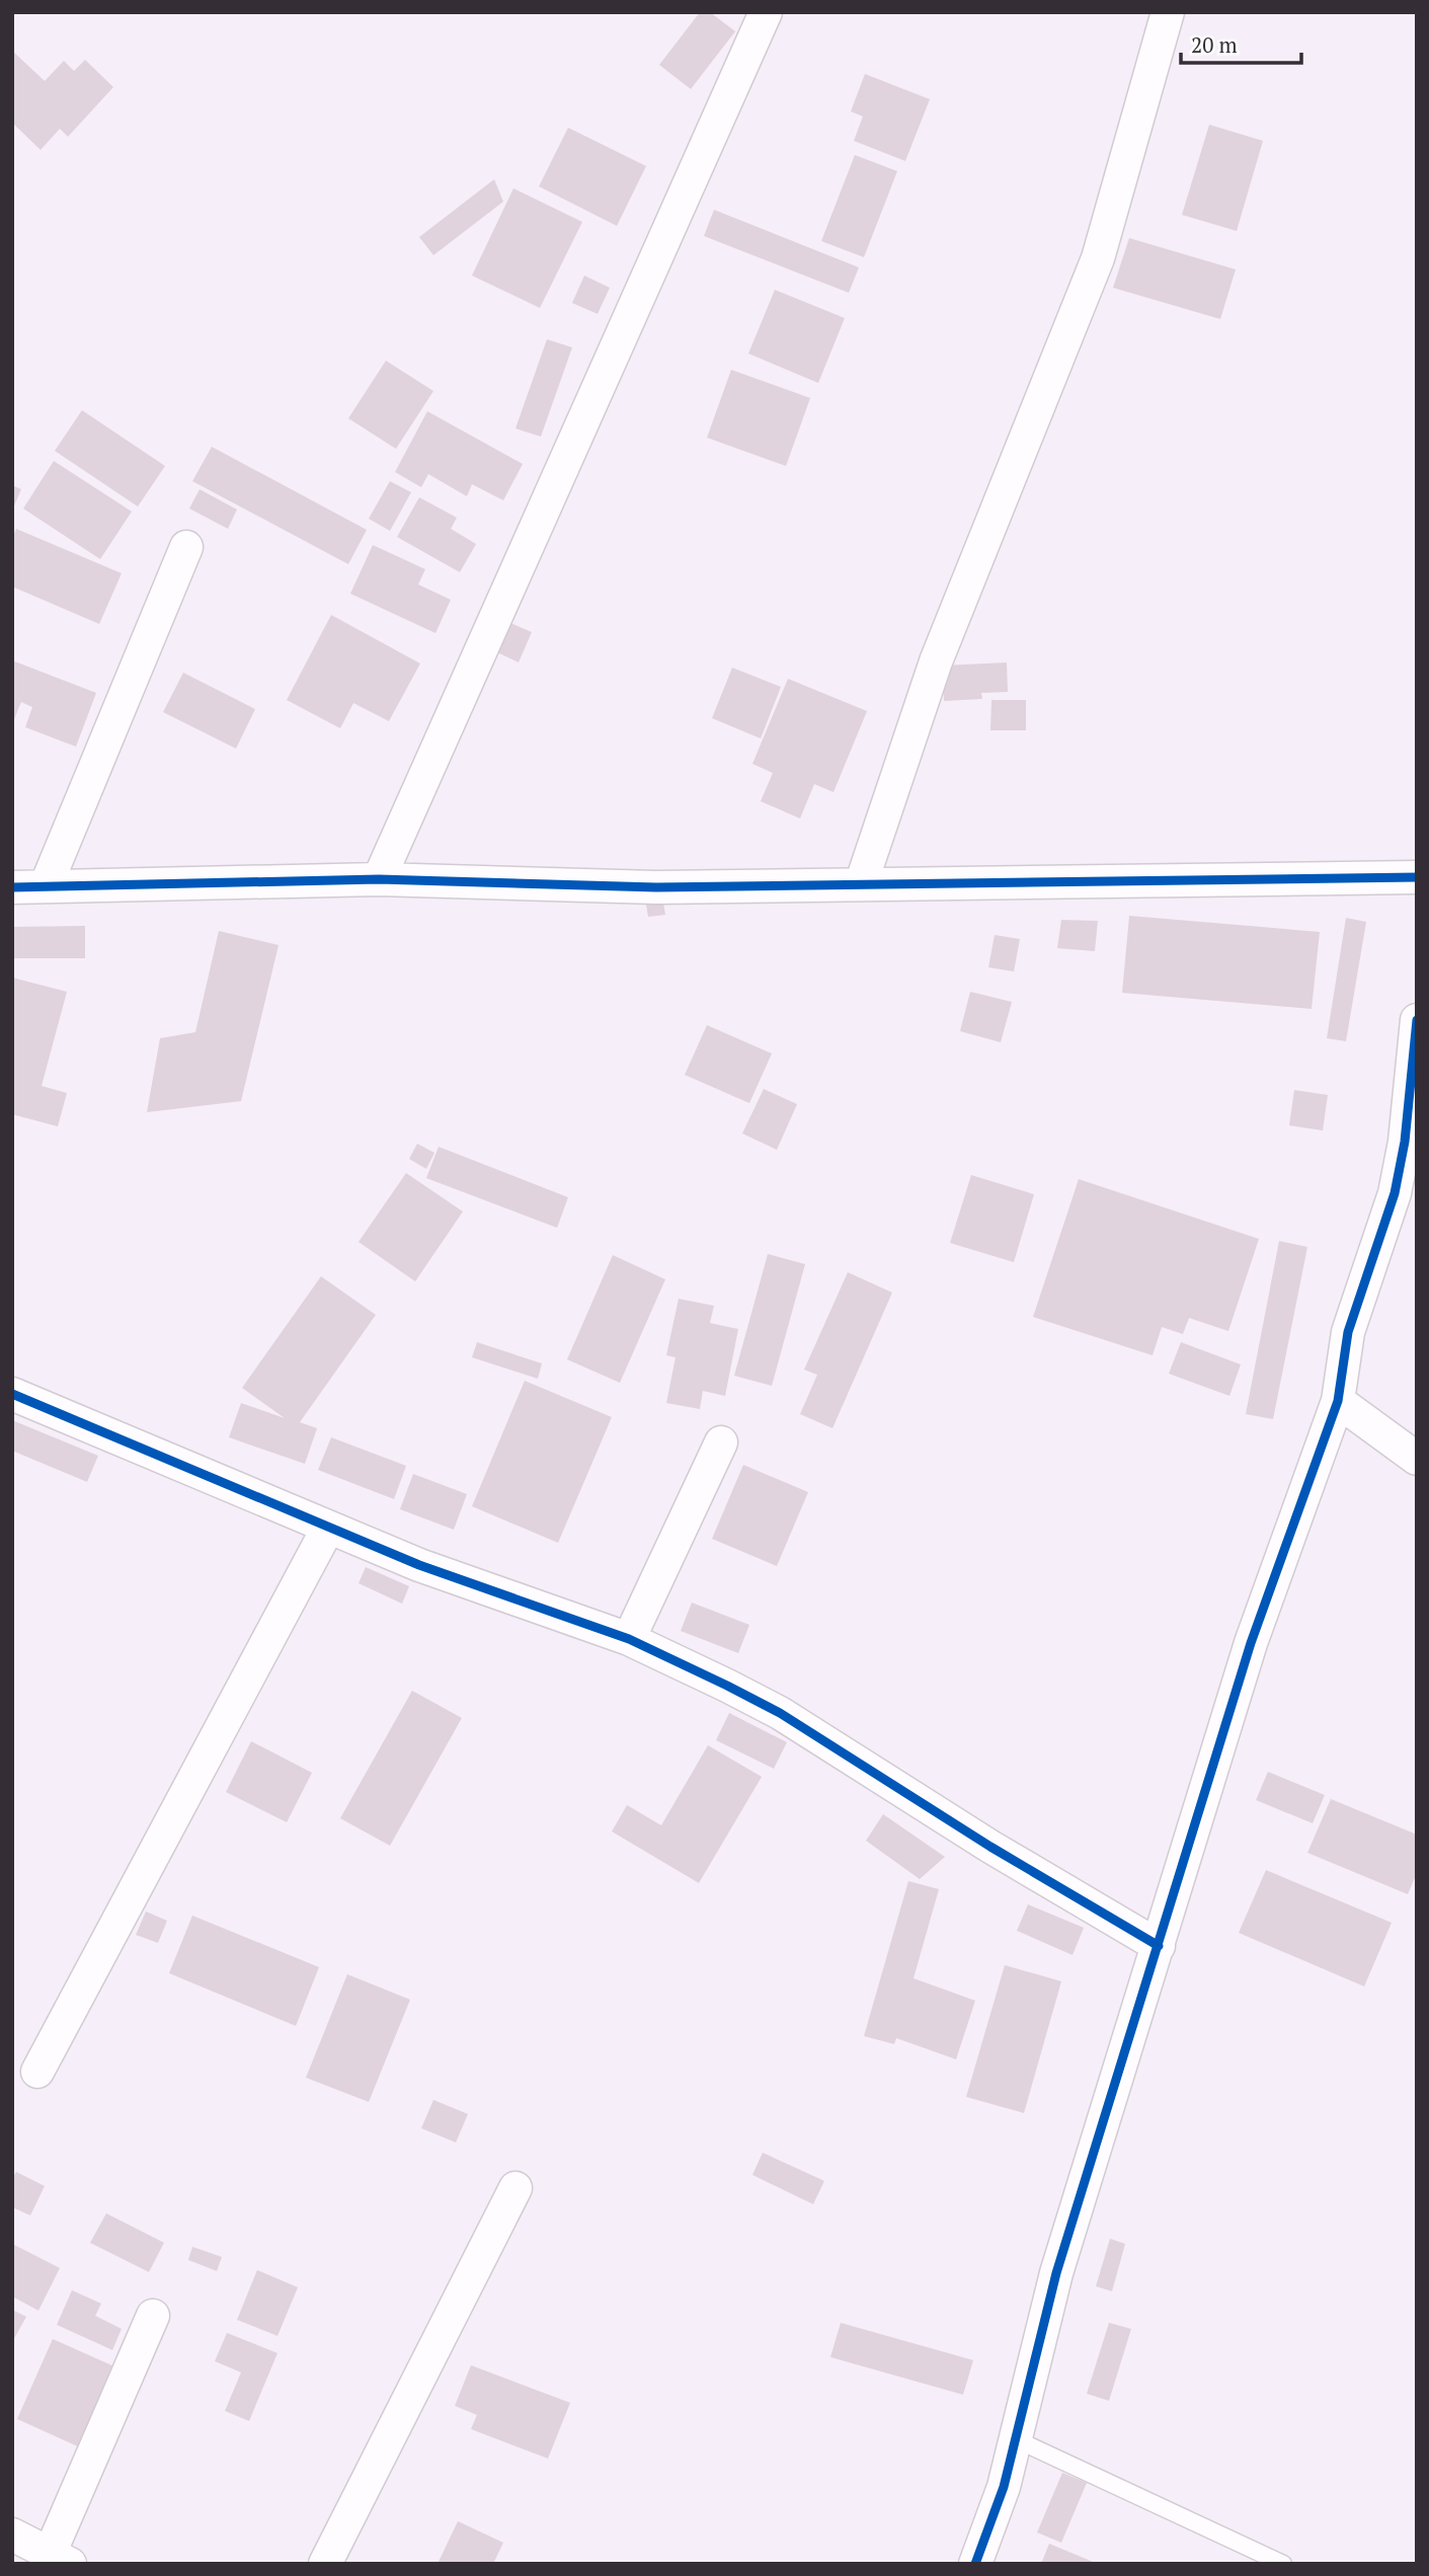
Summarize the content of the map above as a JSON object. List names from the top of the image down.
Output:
{
  "scale_bar": "20 m"
}
